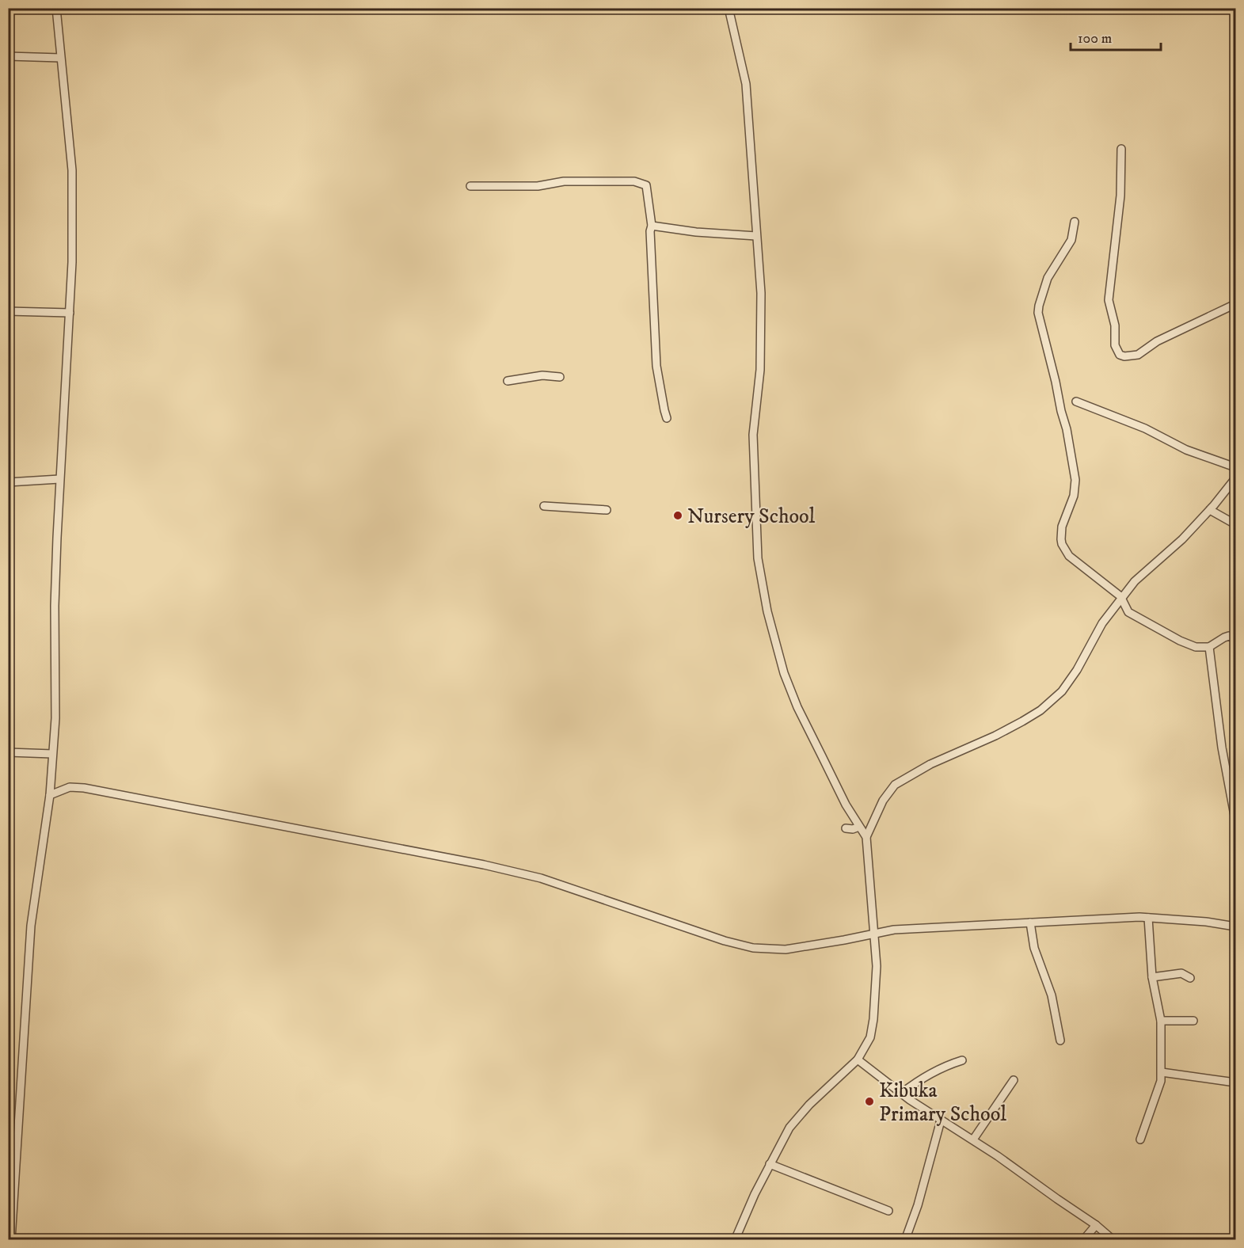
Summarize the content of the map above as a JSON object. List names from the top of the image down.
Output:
{
  "places": ["Nursery School", "Kibuka Primary School"],
  "scale_bar": "100 m"
}
